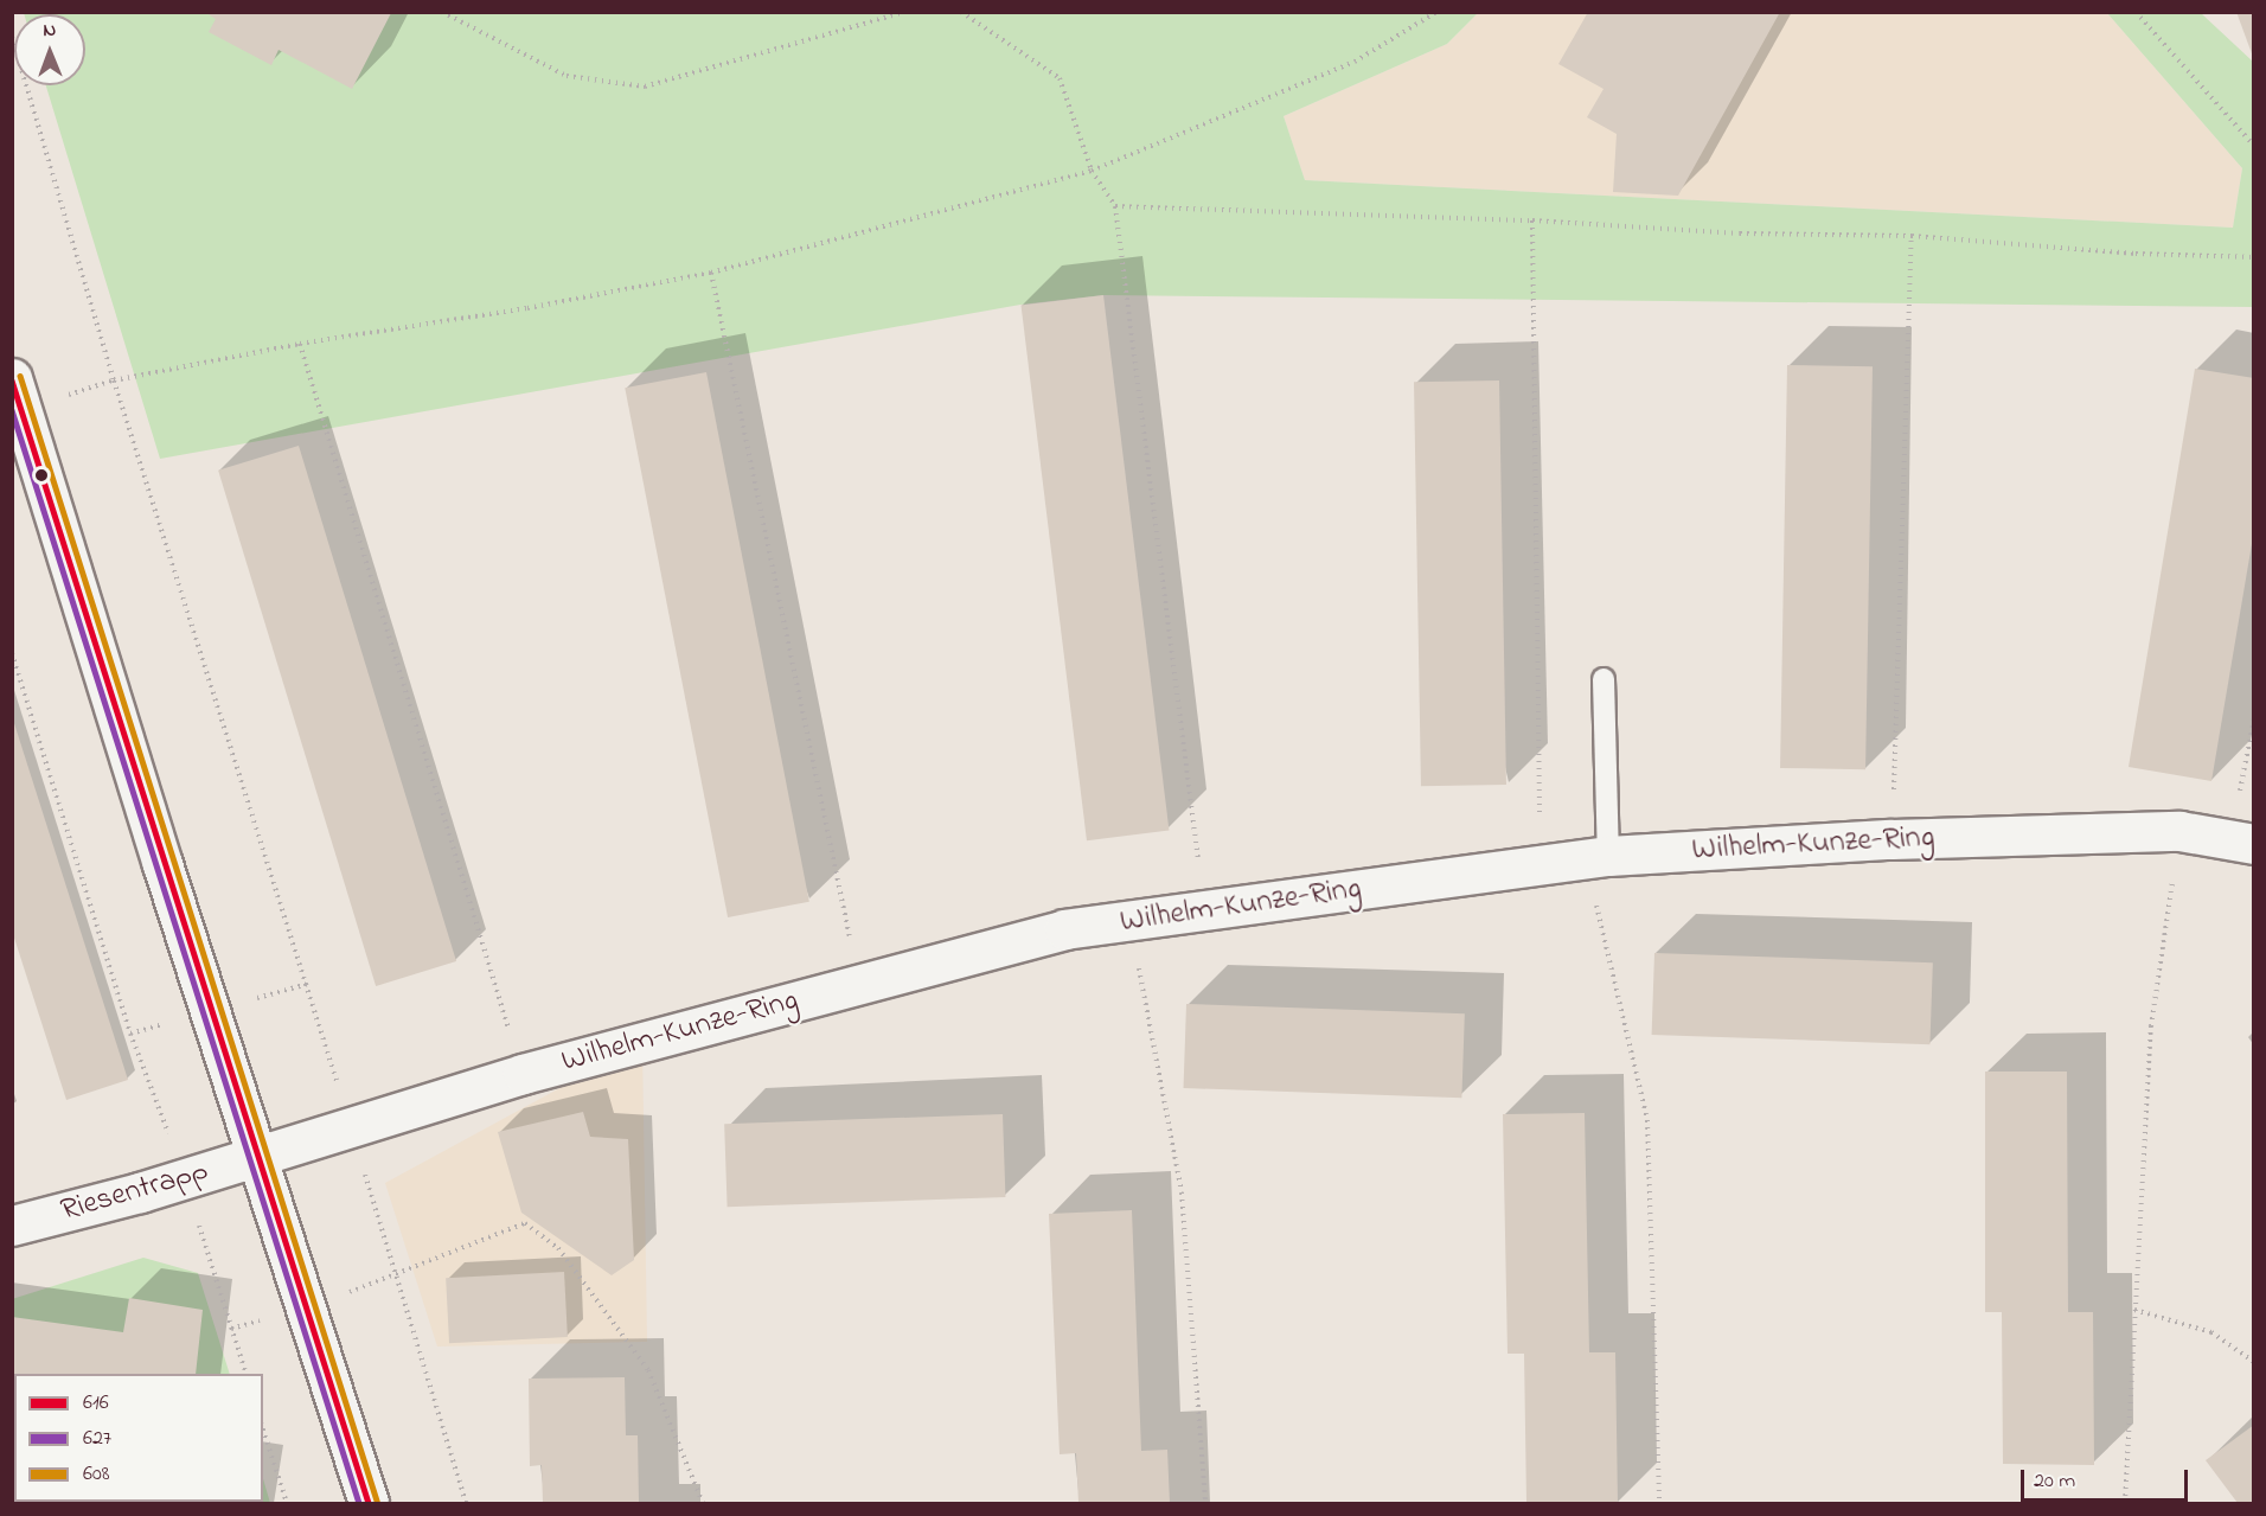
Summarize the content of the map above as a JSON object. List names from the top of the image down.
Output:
{
  "streets": {
    "street": ["Wilhelm-Kunze-Ring", "Riesentrapp"]
  },
  "crossings": [
    ["Wilhelm-Kunze-Ring", "Riesentrapp"]
  ],
  "lines": ["transit line 608", "transit line 616", "transit line 627"],
  "legend": ["616", "627", "608"],
  "scale_bar": "20 m",
  "north": "top"
}
